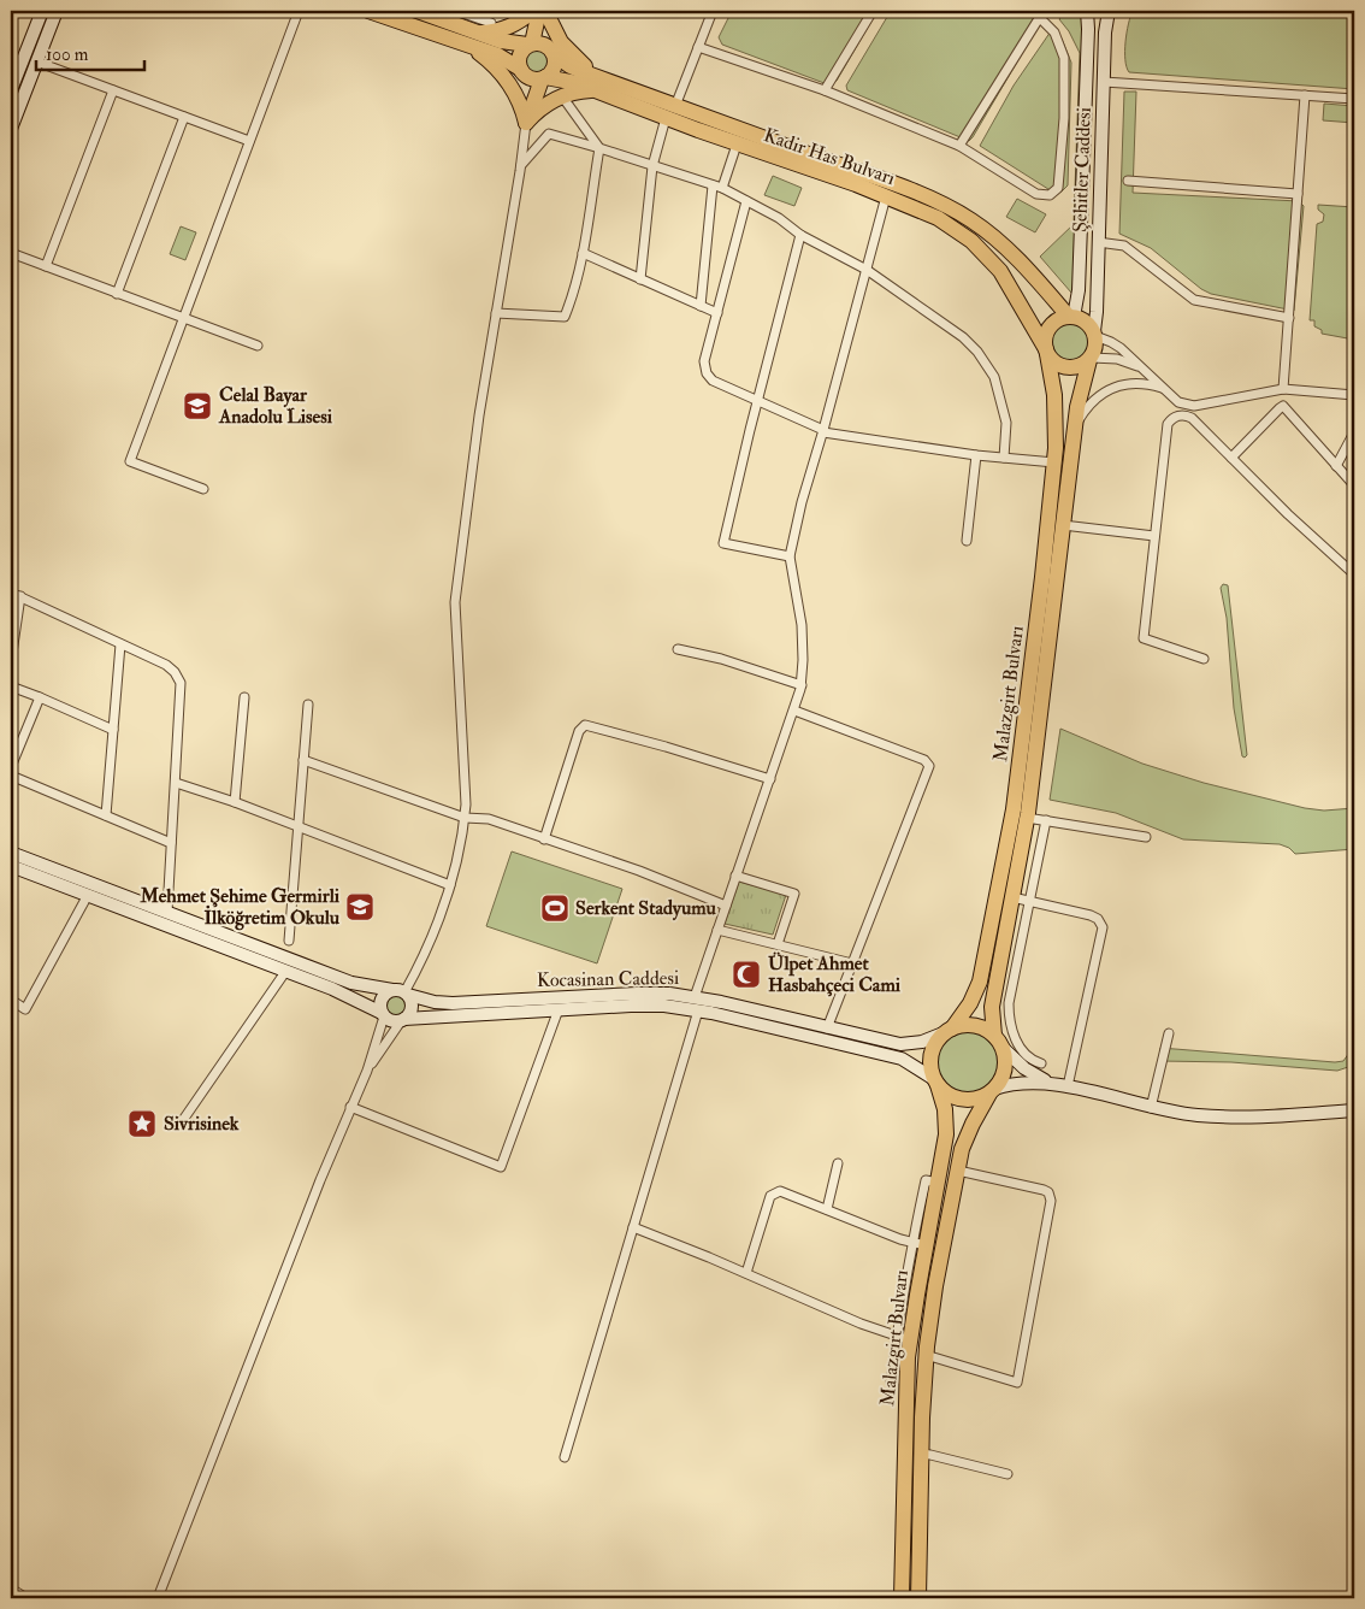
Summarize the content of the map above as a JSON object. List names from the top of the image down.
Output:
{
  "streets": {
    "highway": ["Kadir Has Bulvarı", "Malazgirt Bulvarı"],
    "main road": ["Şehitler Caddesi", "Kocasinan Caddesi"]
  },
  "crossings": [
    ["Kadir Has Bulvarı", "Şehitler Caddesi"],
    ["Kadir Has Bulvarı", "Malazgirt Bulvarı"],
    ["Şehitler Caddesi", "Malazgirt Bulvarı"],
    ["Malazgirt Bulvarı", "Kocasinan Caddesi"]
  ],
  "places": {
    "school or university": ["Celal Bayar Anadolu Lisesi", "Mehmet Şehime Germirli İlköğretim Okulu"],
    "sports": ["Serkent Stadyumu"],
    "mosque": ["Ülpet Ahmet Hasbahçeci Cami"],
    "place": ["Sivrisinek"]
  },
  "scale_bar": "100 m"
}
